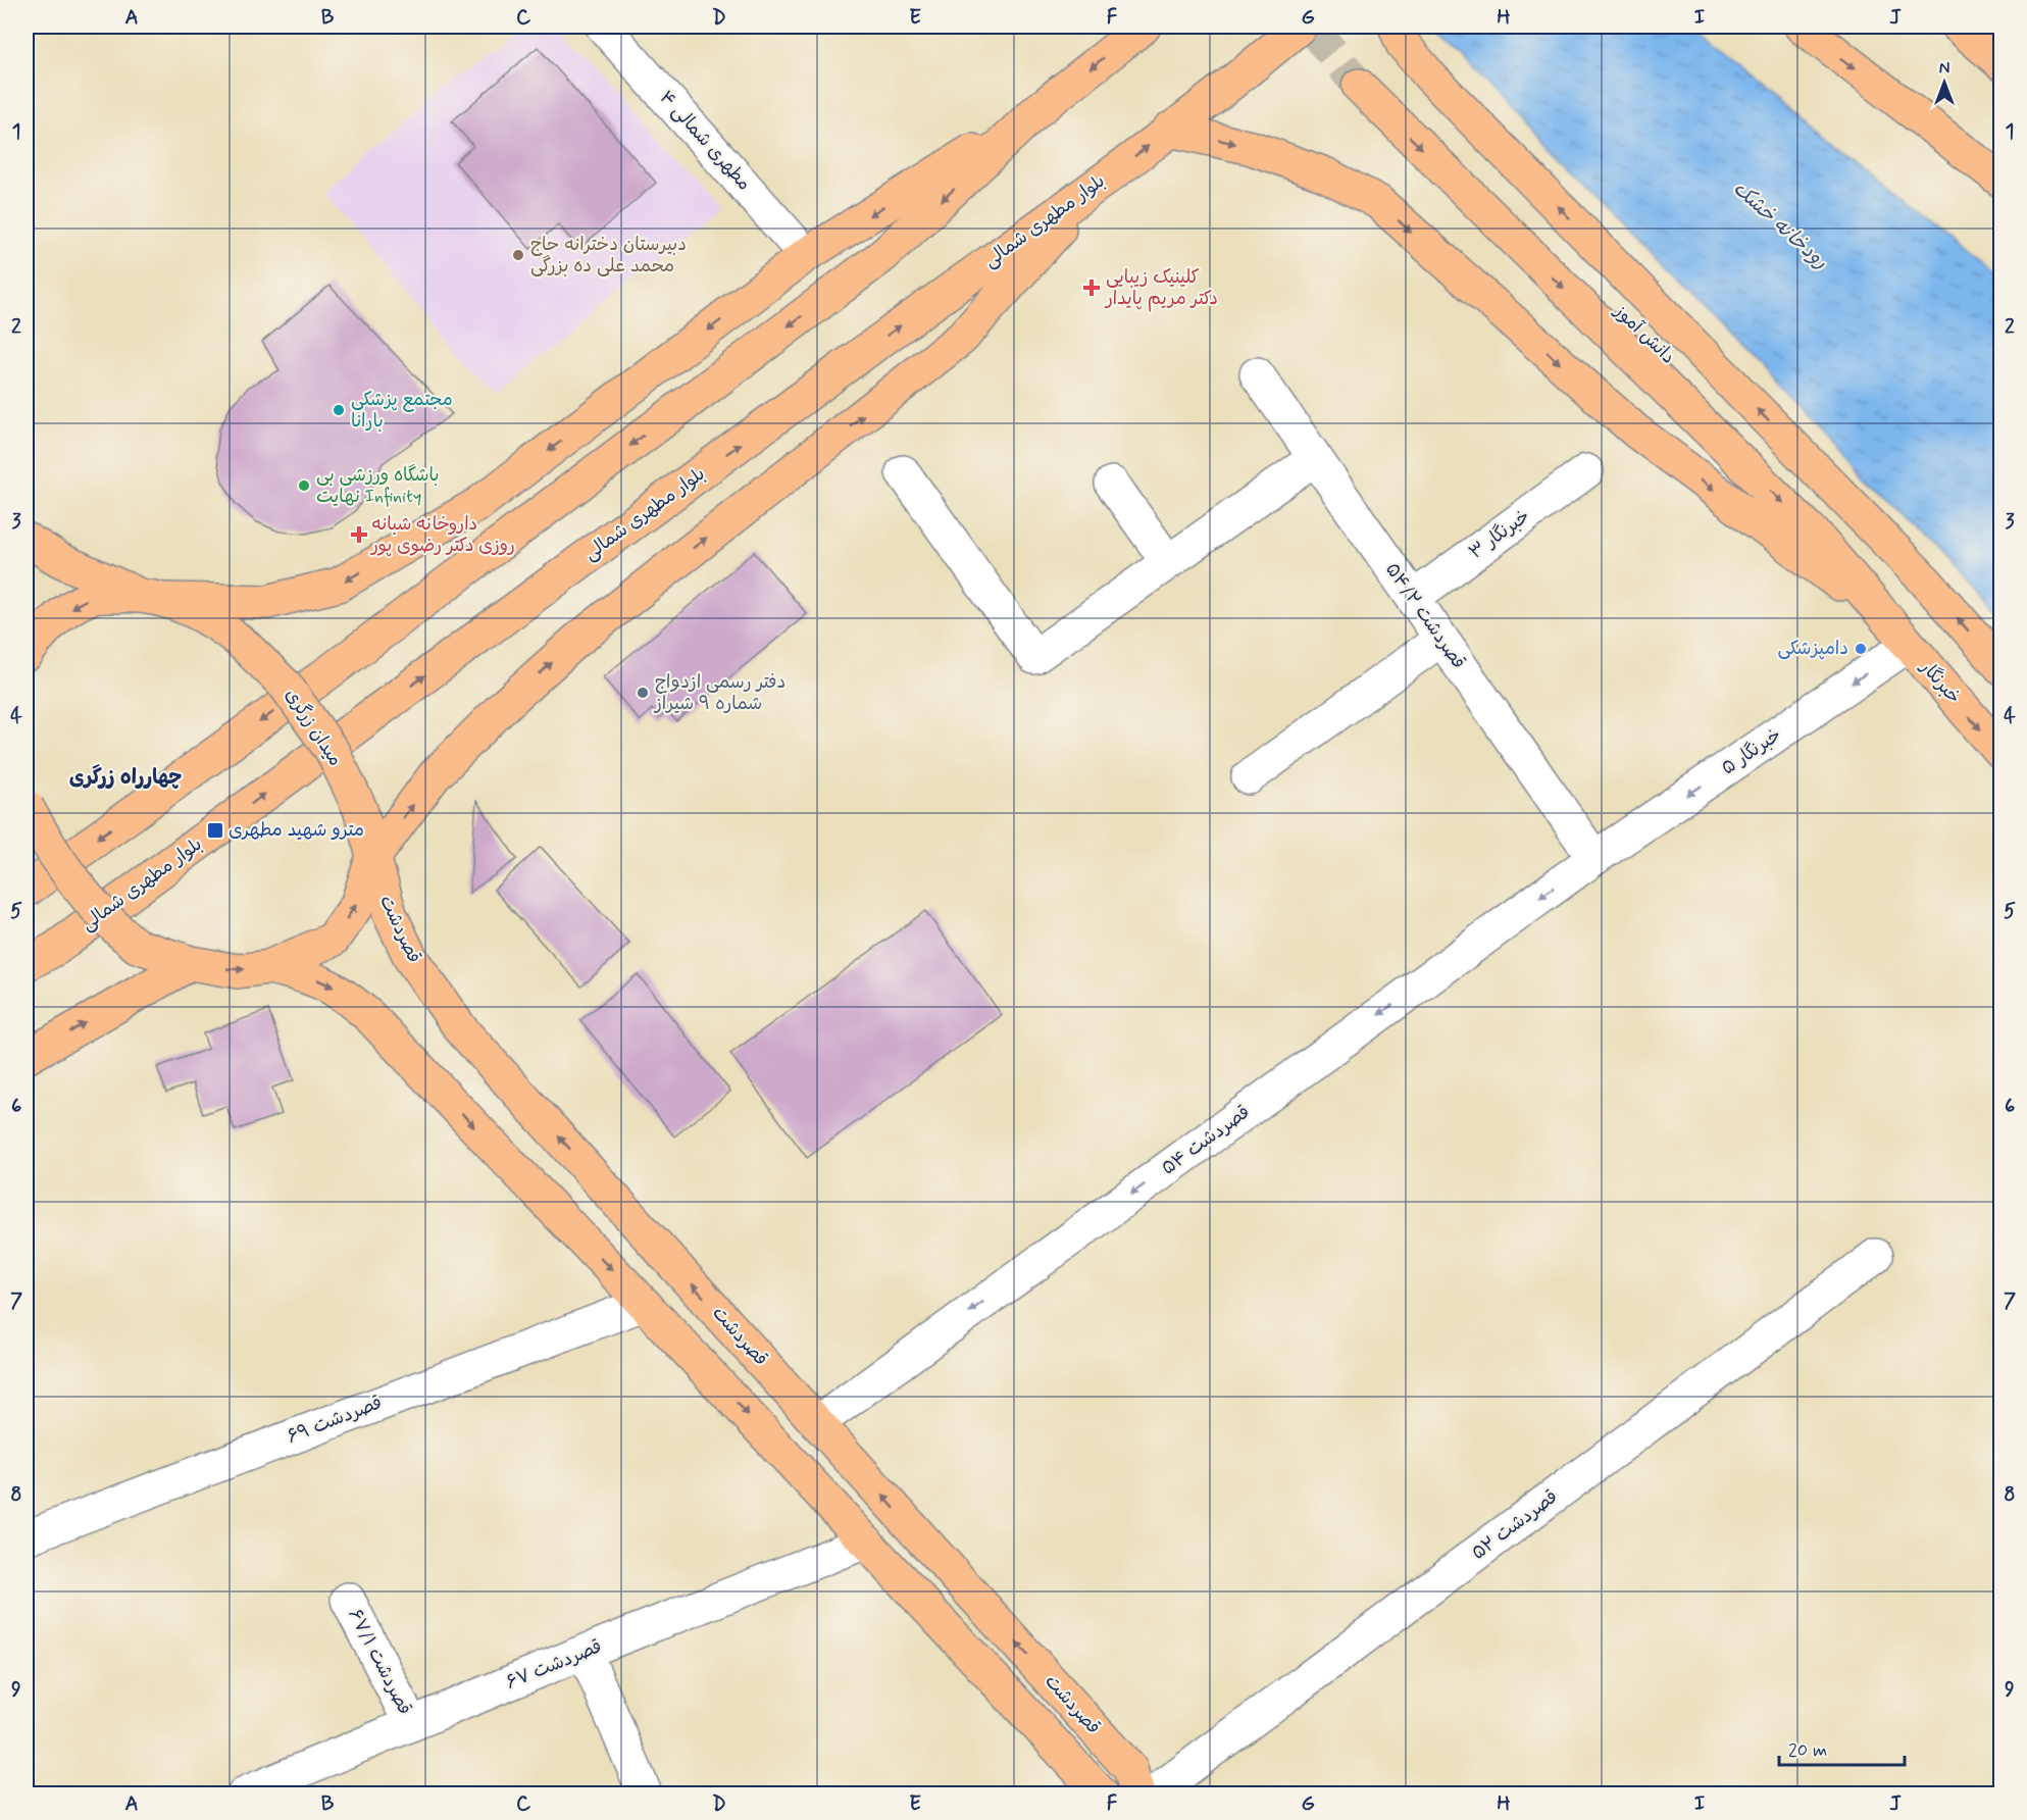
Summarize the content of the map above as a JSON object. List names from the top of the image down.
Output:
{
  "streets": {
    "main road": [
      "بلوار مطهرى شمالى",
      "دانش آموز",
      "خبرنگار",
      "میدان زرگری",
      "قصردشت"
    ],
    "street": [
      "۴ مطهری شمالی",
      "۳ خبرنگار",
      "۵۴/۲ قصردشت",
      "۵ خبرنگار",
      "۵۴ قصردشت",
      "۶۹ قصردشت",
      "۵۲ قصردشت",
      "۶۷/۱ قصردشت",
      "۶۷ قصردشت"
    ]
  },
  "crossings": [
    ["دانش آموز", "خبرنگار"],
    ["۳ خبرنگار", "۵۴/۲ قصردشت"],
    ["۵۴/۲ قصردشت", "۵ خبرنگار"],
    ["۵۴/۲ قصردشت", "۵۴ قصردشت"],
    ["خبرنگار", "۵ خبرنگار"],
    ["میدان زرگری", "قصردشت"],
    ["۵ خبرنگار", "۵۴ قصردشت"],
    ["قصردشت", "۵۴ قصردشت"],
    ["۶۷/۱ قصردشت", "۶۷ قصردشت"]
  ],
  "one_way": ["۵ خبرنگار", "۵۴ قصردشت"],
  "districts": ["چهارراه زرگری"],
  "water": ["رودخانه خشک"],
  "places": {
    "other": [
      "دبیرستان دخترانه حاج محمد علی ده بزرگی",
      "مجتمع پزشکی بارانا",
      "باشگاه ورزشی بی نهایت Infinity",
      "دامپزشکی",
      "دفتر رسمی ازدواج شماره ۹ شیراز"
    ],
    "health": ["کلینیک زیبایی دکتر مریم پایدار", "داروخانه شبانه روزی دکتر رضوی پور"],
    "transit": ["مترو شهید مطهری"]
  },
  "scale_bar": "20 m",
  "north": "top",
  "grid": {
    "columns": [
      "A",
      "B",
      "C",
      "D",
      "E",
      "F",
      "G",
      "H",
      "I",
      "J"
    ],
    "rows": [
      "1",
      "2",
      "3",
      "4",
      "5",
      "6",
      "7",
      "8",
      "9"
    ]
  }
}
